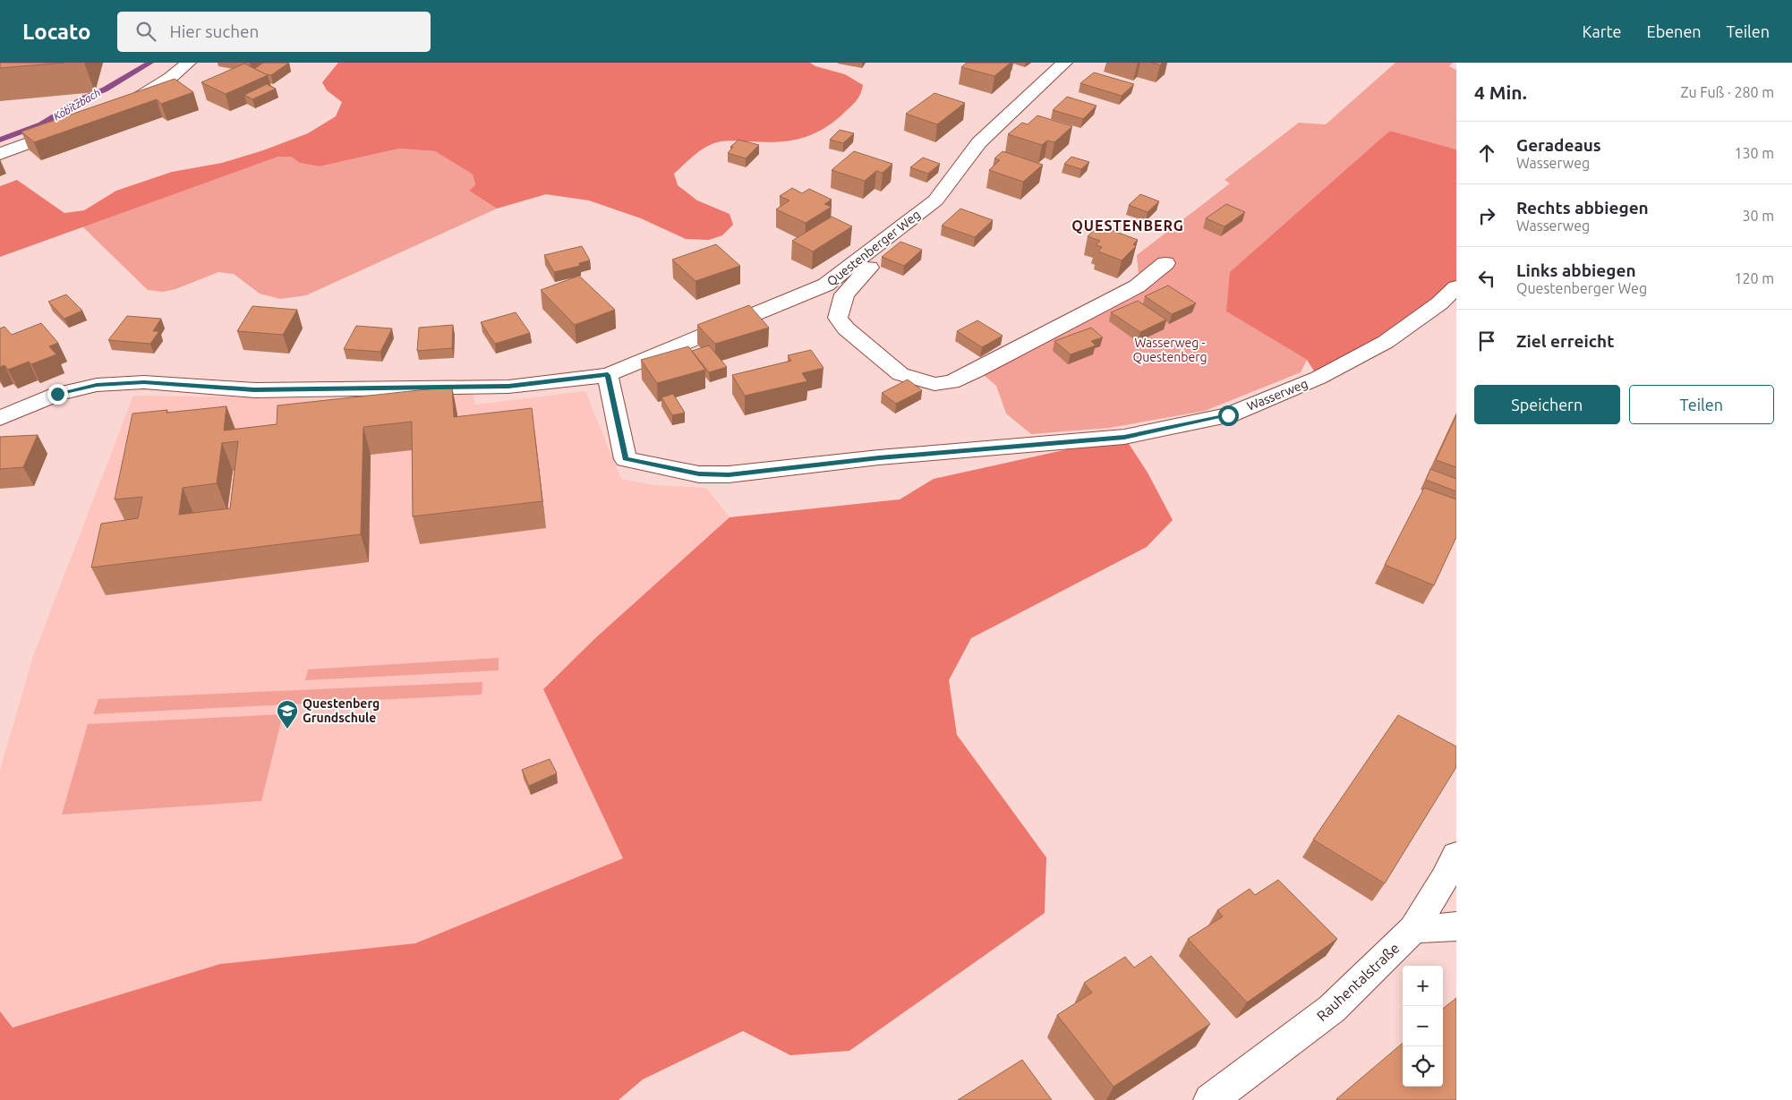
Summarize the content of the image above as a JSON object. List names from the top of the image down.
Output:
{
  "streets": {
    "street": ["Questenberger Weg", "Wasserweg", "Rauhentalstraße"]
  },
  "crossings": [
    ["Questenberger Weg", "Wasserweg"]
  ],
  "districts": ["QUESTENBERG"],
  "water": ["Kobitzbach"],
  "parks": ["Wasserweg - Questenberg"],
  "places": {
    "school or university": ["Questenberg Grundschule"]
  },
  "page": {
    "header": "Locato",
    "search": "Hier suchen",
    "nav": ["Karte", "Ebenen", "Teilen"],
    "heading": ["4 Min.", "Zu Fuß · 280 m"],
    "list": [
      ["Geradeaus", "Wasserweg", "130 m"],
      ["Rechts abbiegen", "Wasserweg", "30 m"],
      ["Links abbiegen", "Questenberger Weg", "120 m"],
      "Ziel erreicht"
    ],
    "buttons": ["Speichern", "Teilen"],
    "map_buttons": ["+", "−"]
  }
}
